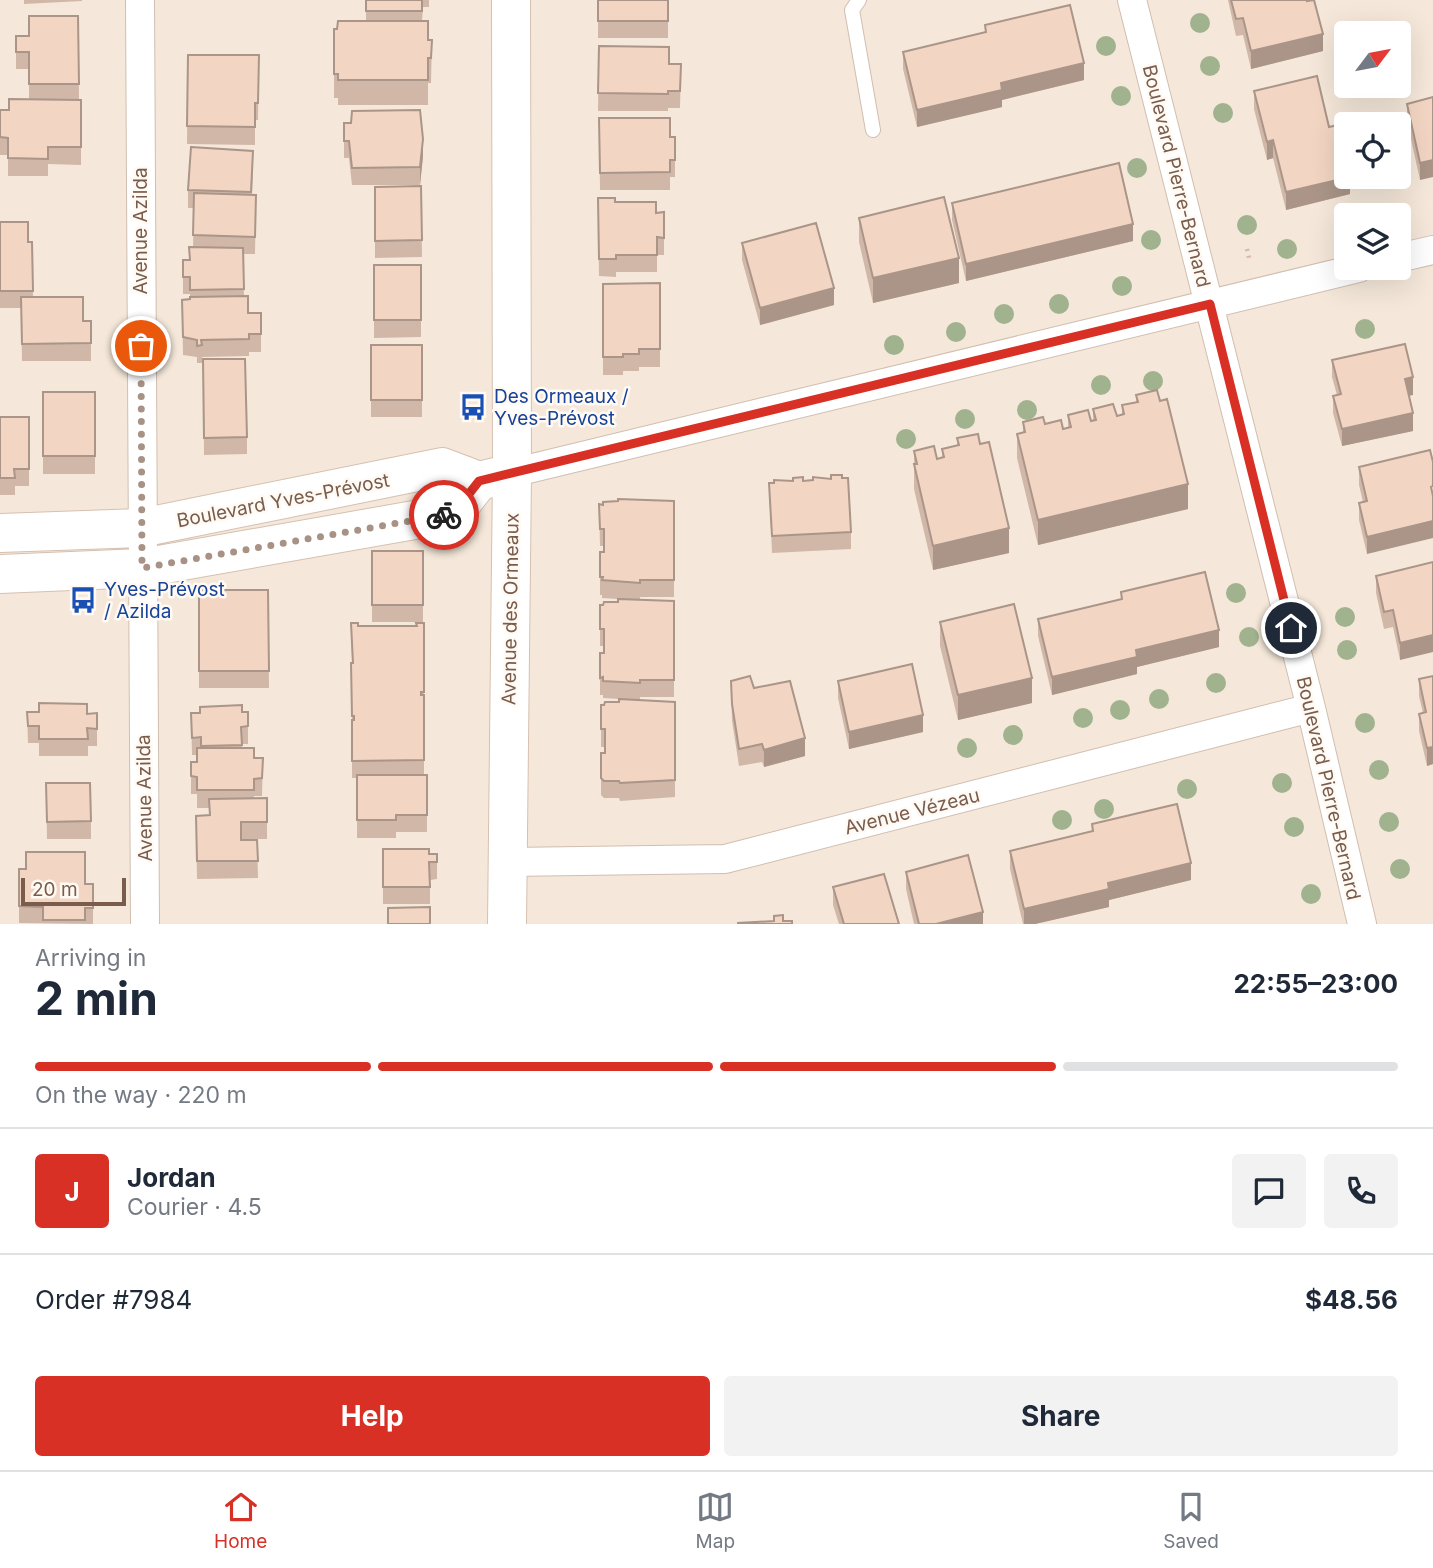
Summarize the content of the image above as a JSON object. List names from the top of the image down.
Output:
{
  "streets": {
    "street": [
      "Boulevard Pierre-Bernard",
      "Avenue Azilda",
      "Boulevard Yves-Prévost",
      "Avenue des Ormeaux",
      "Avenue Vézeau"
    ]
  },
  "crossings": [
    ["Boulevard Pierre-Bernard", "Avenue Vézeau"],
    ["Avenue Azilda", "Boulevard Yves-Prévost"],
    ["Boulevard Yves-Prévost", "Avenue des Ormeaux"],
    ["Avenue des Ormeaux", "Avenue Vézeau"]
  ],
  "places": {
    "bus stop": ["Des Ormeaux / Yves-Prévost", "Yves-Prévost / Azilda"]
  },
  "scale_bar": "20 m",
  "north": "top right",
  "page": {
    "scale": "20 m",
    "heading": ["2 min", "Arriving in", "22:55–23:00"],
    "panel": [
      "Jordan",
      "Courier · 4.5",
      "Order #7984",
      "$48.56"
    ],
    "bar": "On the way · 220 m",
    "round": "J",
    "buttons": ["Help", "Share"],
    "tabs": ["Home", "Map", "Saved"]
  }
}
